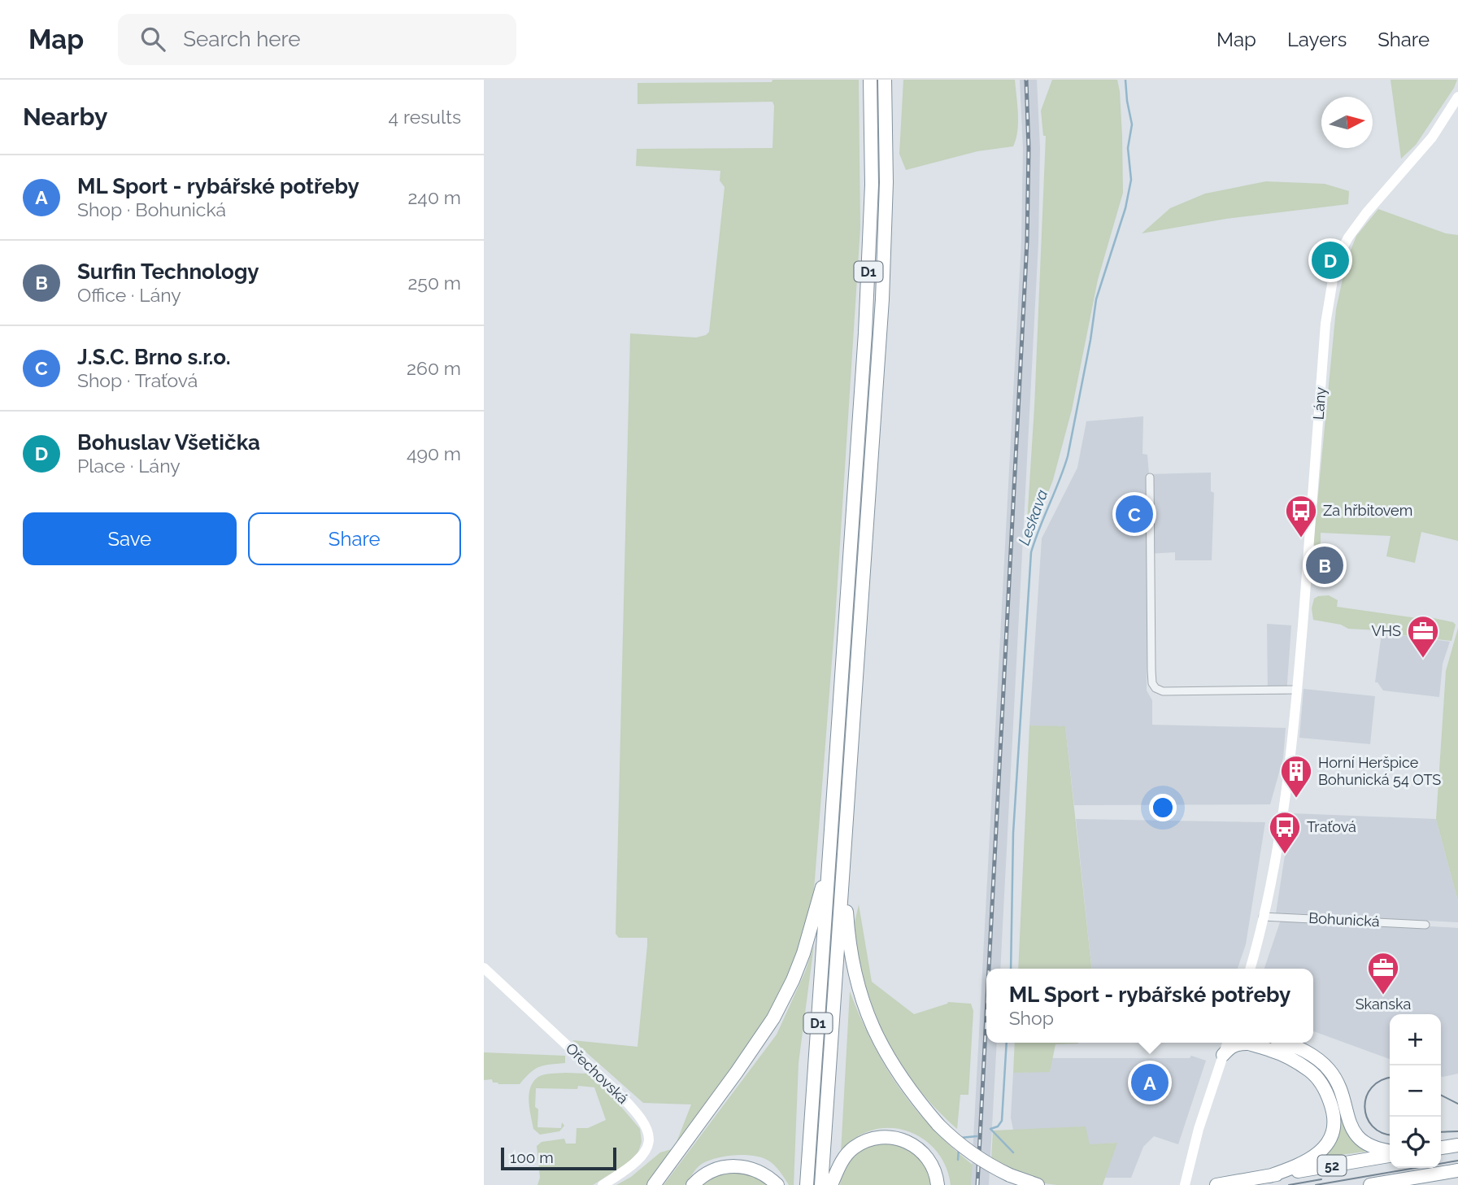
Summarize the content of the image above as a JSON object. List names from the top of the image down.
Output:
{
  "streets": {
    "highway": ["D1", "52"],
    "street": ["Lány", "Bohunická", "Ořechovská"]
  },
  "crossings": [
    ["Lány", "Bohunická"]
  ],
  "water": ["Leskava"],
  "places": {
    "bus stop": ["Za hřbitovem", "Traťová"],
    "office": ["VHS", "Skanska"],
    "building": ["Horní Heršpice Bohunická 54 OTS"]
  },
  "scale_bar": "100 m",
  "north": "right",
  "page": {
    "header": "Map",
    "search": "Search here",
    "nav": ["Map", "Layers", "Share"],
    "heading": ["Nearby", "4 results"],
    "list": [
      {
        "mark": "A",
        "name": "ML Sport - rybářské potřeby",
        "note": "Shop · Bohunická",
        "value": "240 m"
      },
      {
        "mark": "B",
        "name": "Surfin Technology",
        "note": "Office · Lány",
        "value": "250 m"
      },
      {
        "mark": "C",
        "name": "J.S.C. Brno s.r.o.",
        "note": "Shop · Traťová",
        "value": "260 m"
      },
      {
        "mark": "D",
        "name": "Bohuslav Všetička",
        "note": "Place · Lány",
        "value": "490 m"
      }
    ],
    "pins": [
      "D",
      "C",
      "B",
      "A"
    ],
    "buttons": ["Save", "Share"],
    "popup": ["ML Sport - rybářské potřeby", "Shop"],
    "map_buttons": ["+", "−"],
    "scale": "100 m"
  }
}
